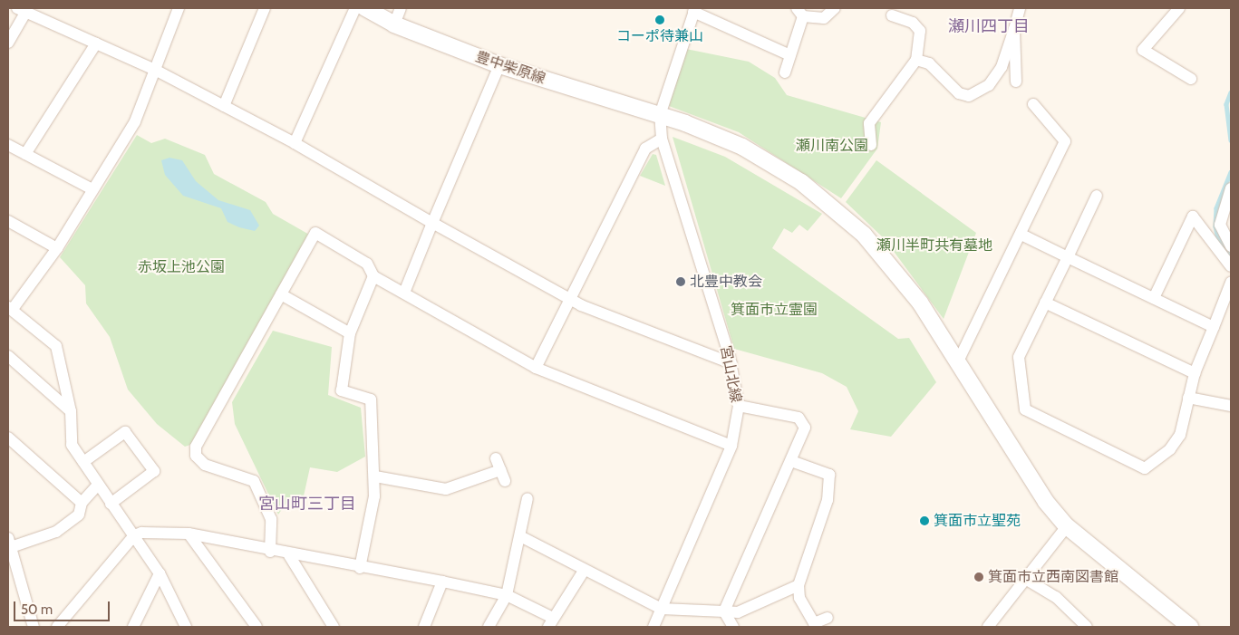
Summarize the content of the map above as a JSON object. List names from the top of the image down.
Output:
{
  "streets": {
    "street": ["豊中柴原線", "宮山北線"]
  },
  "crossings": [
    ["豊中柴原線", "宮山北線"]
  ],
  "districts": ["瀬川四丁目", "宮山町三丁目"],
  "parks": [
    "瀬川南公園",
    "瀬川半町共有墓地",
    "赤坂上池公園",
    "箕面市立霊園"
  ],
  "places": [
    "コーポ待兼山",
    "北豊中教会",
    "箕面市立聖苑",
    "箕面市立西南図書館"
  ],
  "scale_bar": "50 m"
}
